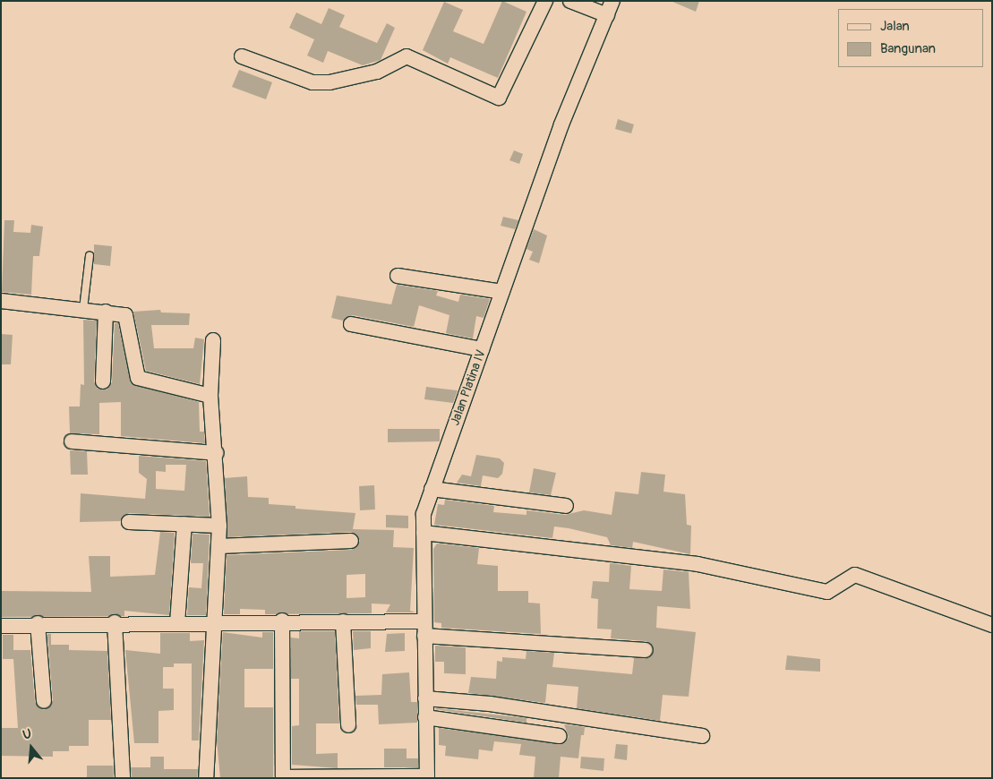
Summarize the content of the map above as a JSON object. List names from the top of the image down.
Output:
{
  "streets": {
    "street": ["Jalan Platina IV"]
  },
  "legend": ["Jalan", "Bangunan"],
  "north": "top"
}
